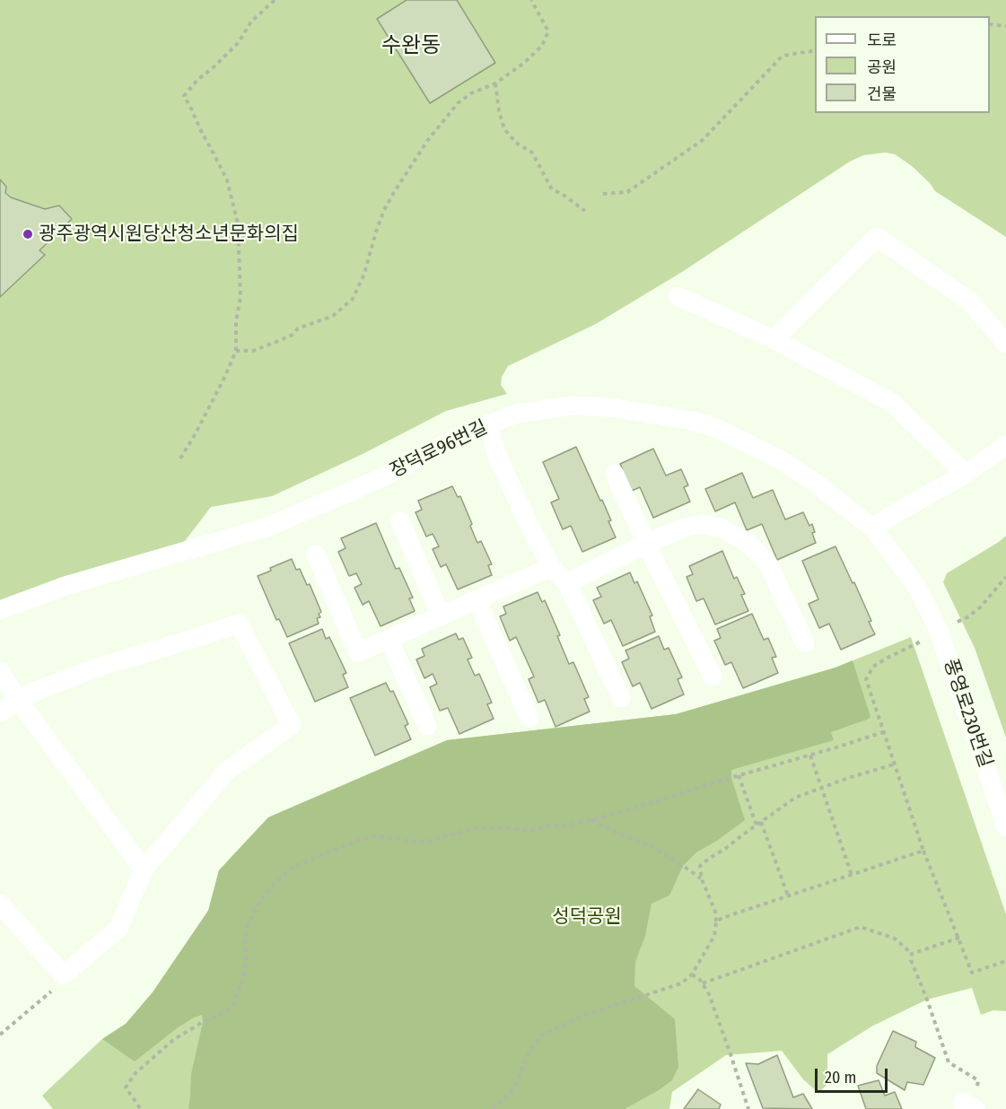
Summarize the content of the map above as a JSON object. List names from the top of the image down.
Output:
{
  "streets": {
    "street": ["장덕로96번길", "풍영로230번길"]
  },
  "crossings": [
    ["장덕로96번길", "풍영로230번길"]
  ],
  "districts": ["수완동"],
  "parks": ["성덕공원"],
  "places": ["광주광역시원당산청소년문화의집"],
  "legend": ["도로", "공원", "건물"],
  "scale_bar": "20 m"
}
